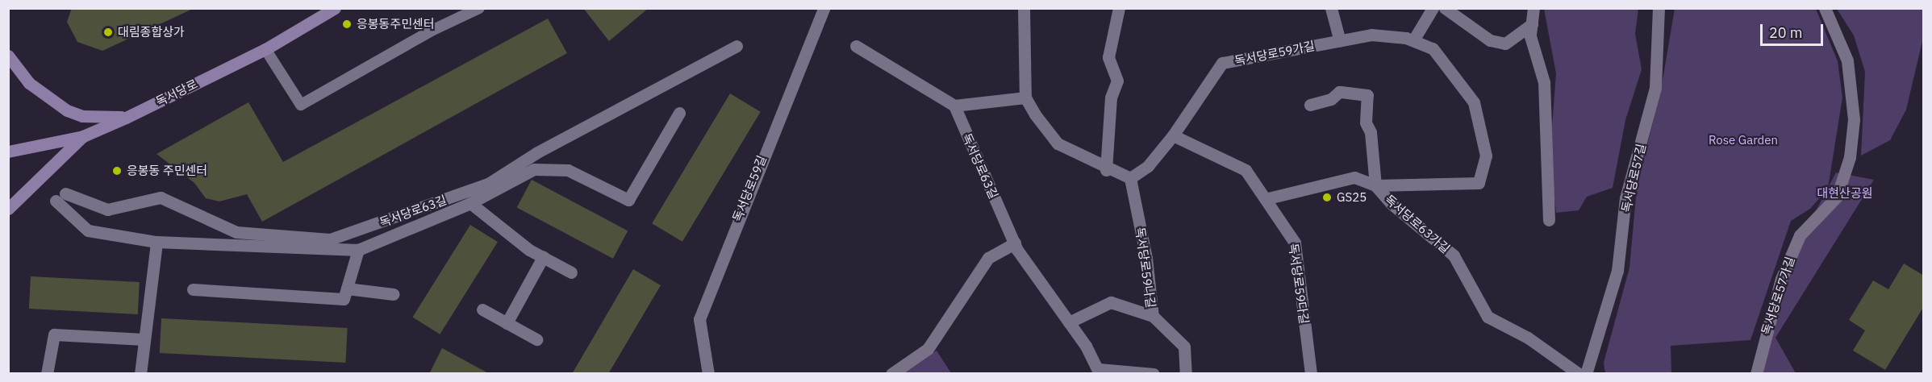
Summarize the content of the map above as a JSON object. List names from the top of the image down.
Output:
{
  "streets": {
    "main road": ["독서당로"],
    "street": [
      "독서당로59가길",
      "독서당로63길",
      "독서당로57길",
      "독서당로59길",
      "독서당로63가길",
      "독서당로59나길",
      "독서당로59다길",
      "독서당로57가길"
    ]
  },
  "crossings": [
    ["독서당로59가길", "독서당로63가길"],
    ["독서당로59가길", "독서당로59다길"],
    ["독서당로63가길", "독서당로59다길"]
  ],
  "parks": ["Rose Garden", "대현산공원"],
  "places": [
    "응봉동주민센터",
    "대림종합상가",
    "응봉동 주민센터",
    "GS25"
  ],
  "scale_bar": "20 m"
}
